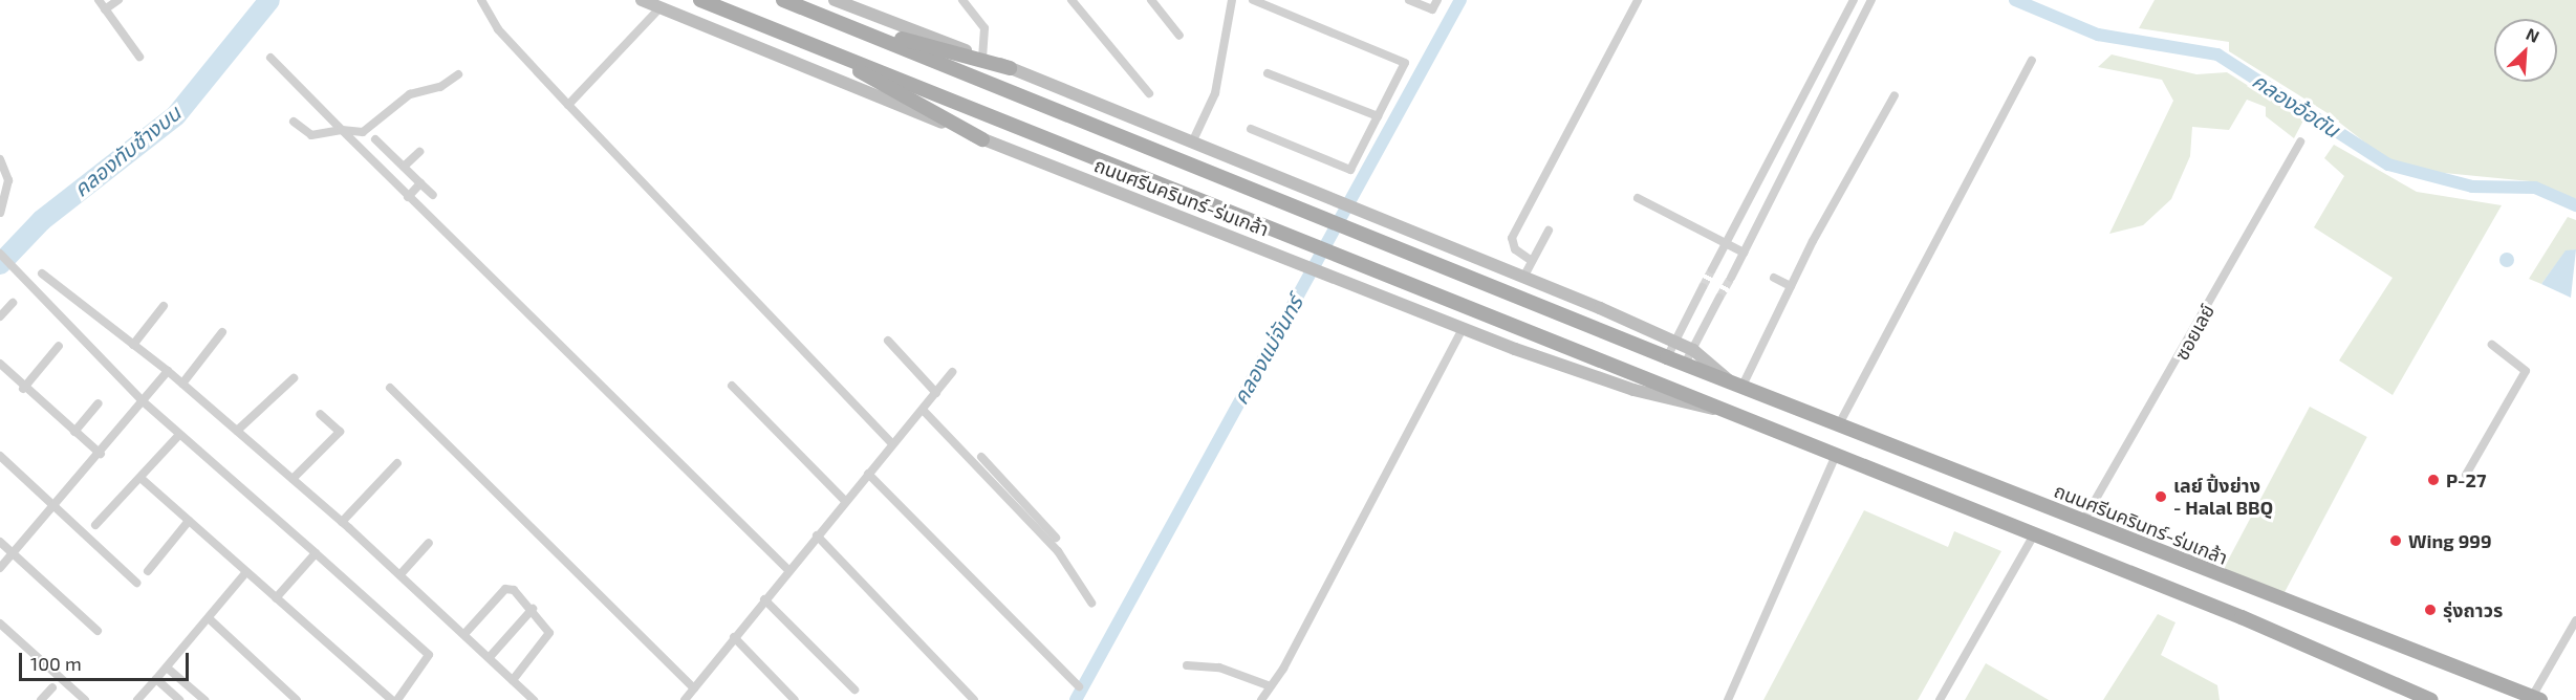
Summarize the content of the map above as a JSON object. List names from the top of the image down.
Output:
{
  "streets": {
    "main road": ["ถนนศรีนครินทร์-ร่มเกล้า"],
    "street": ["ซอยเลย์"]
  },
  "crossings": [
    ["ถนนศรีนครินทร์-ร่มเกล้า", "ซอยเลย์"]
  ],
  "water": ["คลองอ้อตัน", "คลองทับช้างบน", "คลองแม่จันทร์"],
  "places": [
    "P-27",
    "เลย์ ปิ้งย่าง - Halal BBQ",
    "Wing 999",
    "รุ่งถาวร"
  ],
  "scale_bar": "100 m",
  "north": "top right"
}
